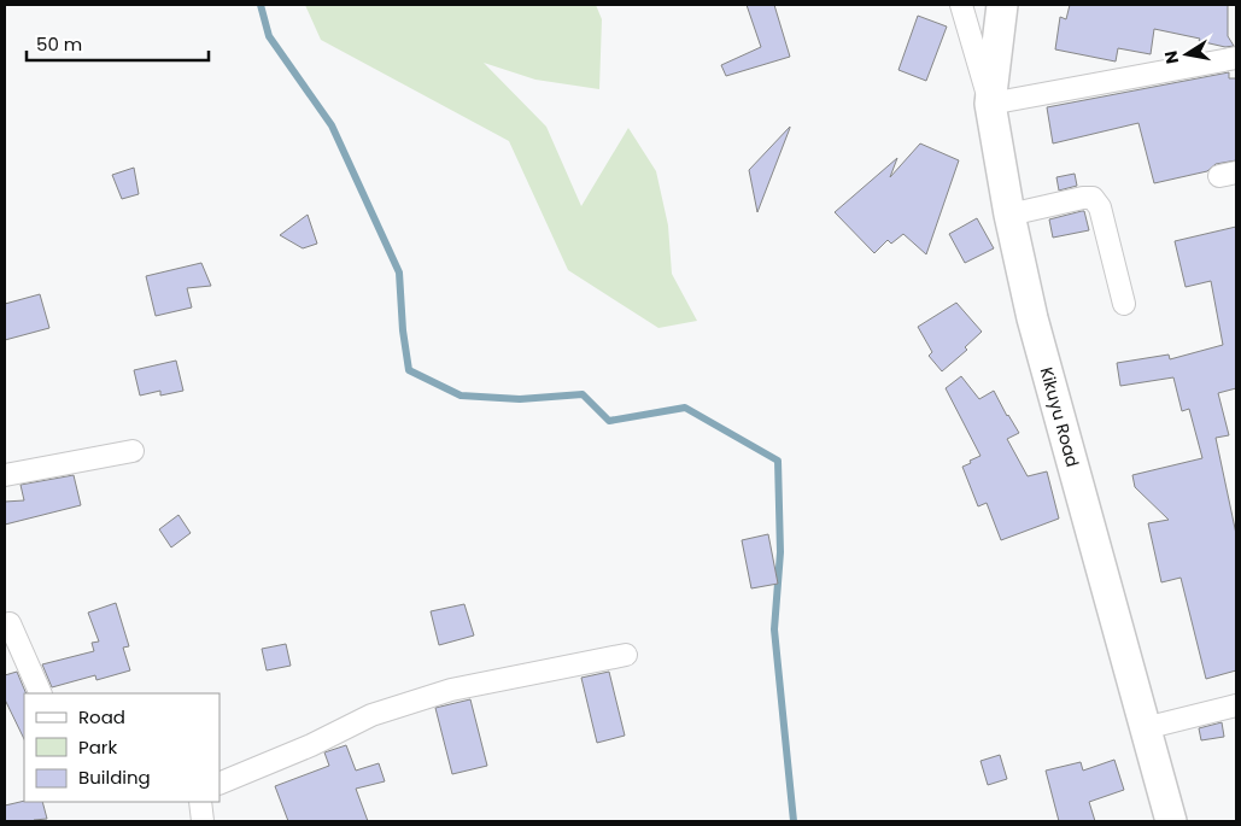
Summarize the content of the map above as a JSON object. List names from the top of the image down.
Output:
{
  "streets": {
    "main road": ["Kikuyu Road"]
  },
  "legend": ["Road", "Park", "Building"],
  "scale_bar": "50 m",
  "north": "left"
}
